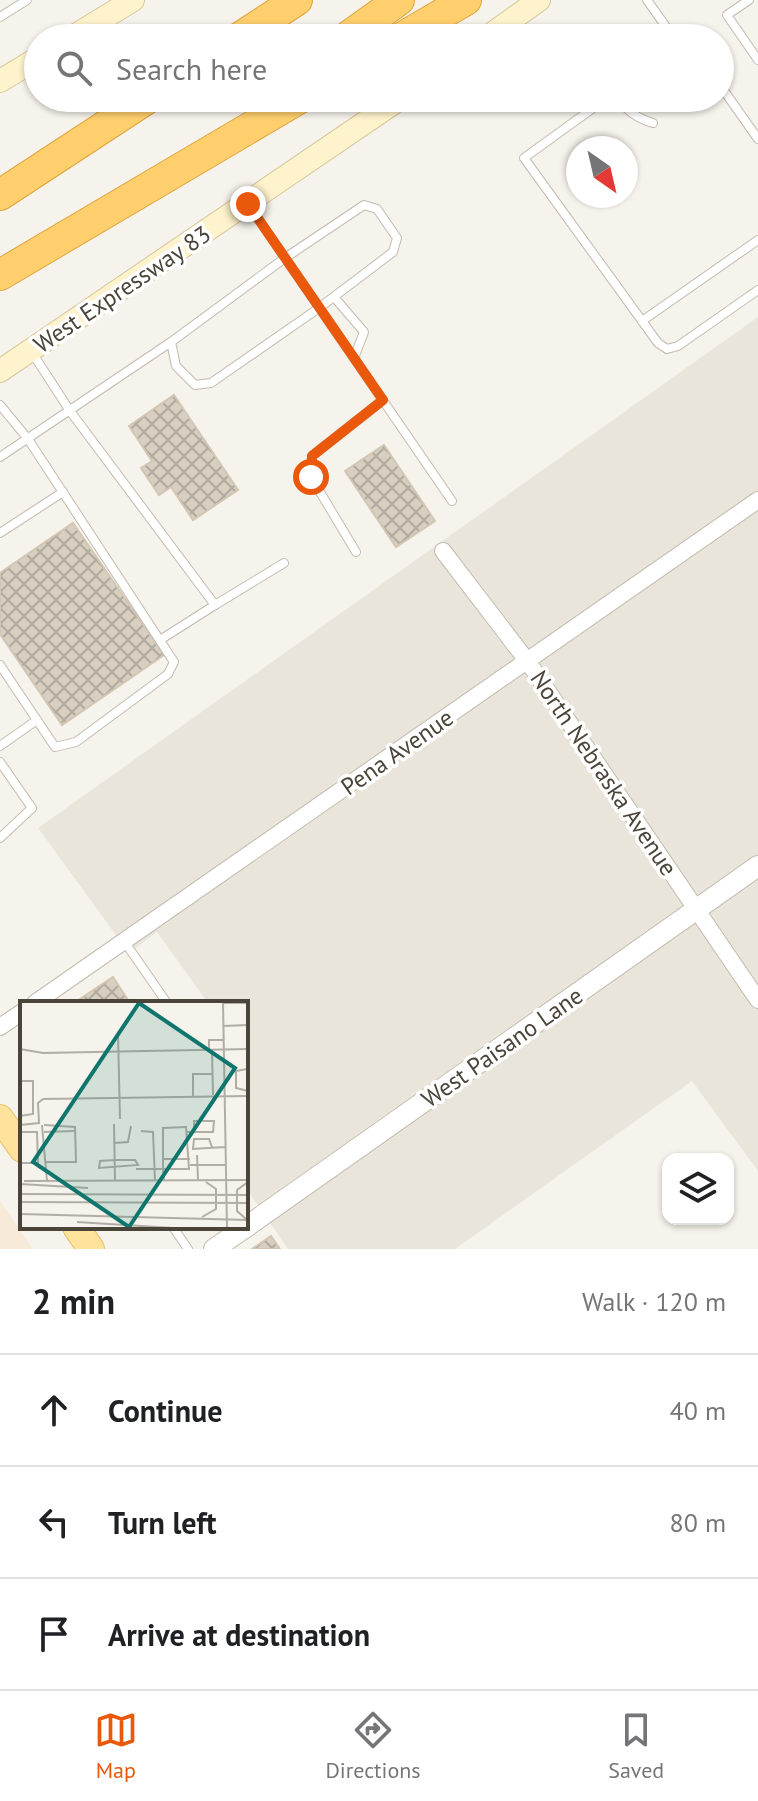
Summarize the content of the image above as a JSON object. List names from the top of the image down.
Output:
{
  "streets": {
    "main road": ["West Expressway 83"],
    "street": ["Pena Avenue", "North Nebraska Avenue", "West Paisano Lane"]
  },
  "crossings": [
    ["Pena Avenue", "North Nebraska Avenue"],
    ["North Nebraska Avenue", "West Paisano Lane"]
  ],
  "north": "bottom right",
  "page": {
    "search": "Search here",
    "heading": ["2 min", "Walk · 120 m"],
    "list": [
      ["Continue", "40 m"],
      ["Turn left", "80 m"],
      "Arrive at destination"
    ],
    "nav": ["Map", "Directions", "Saved"]
  }
}
